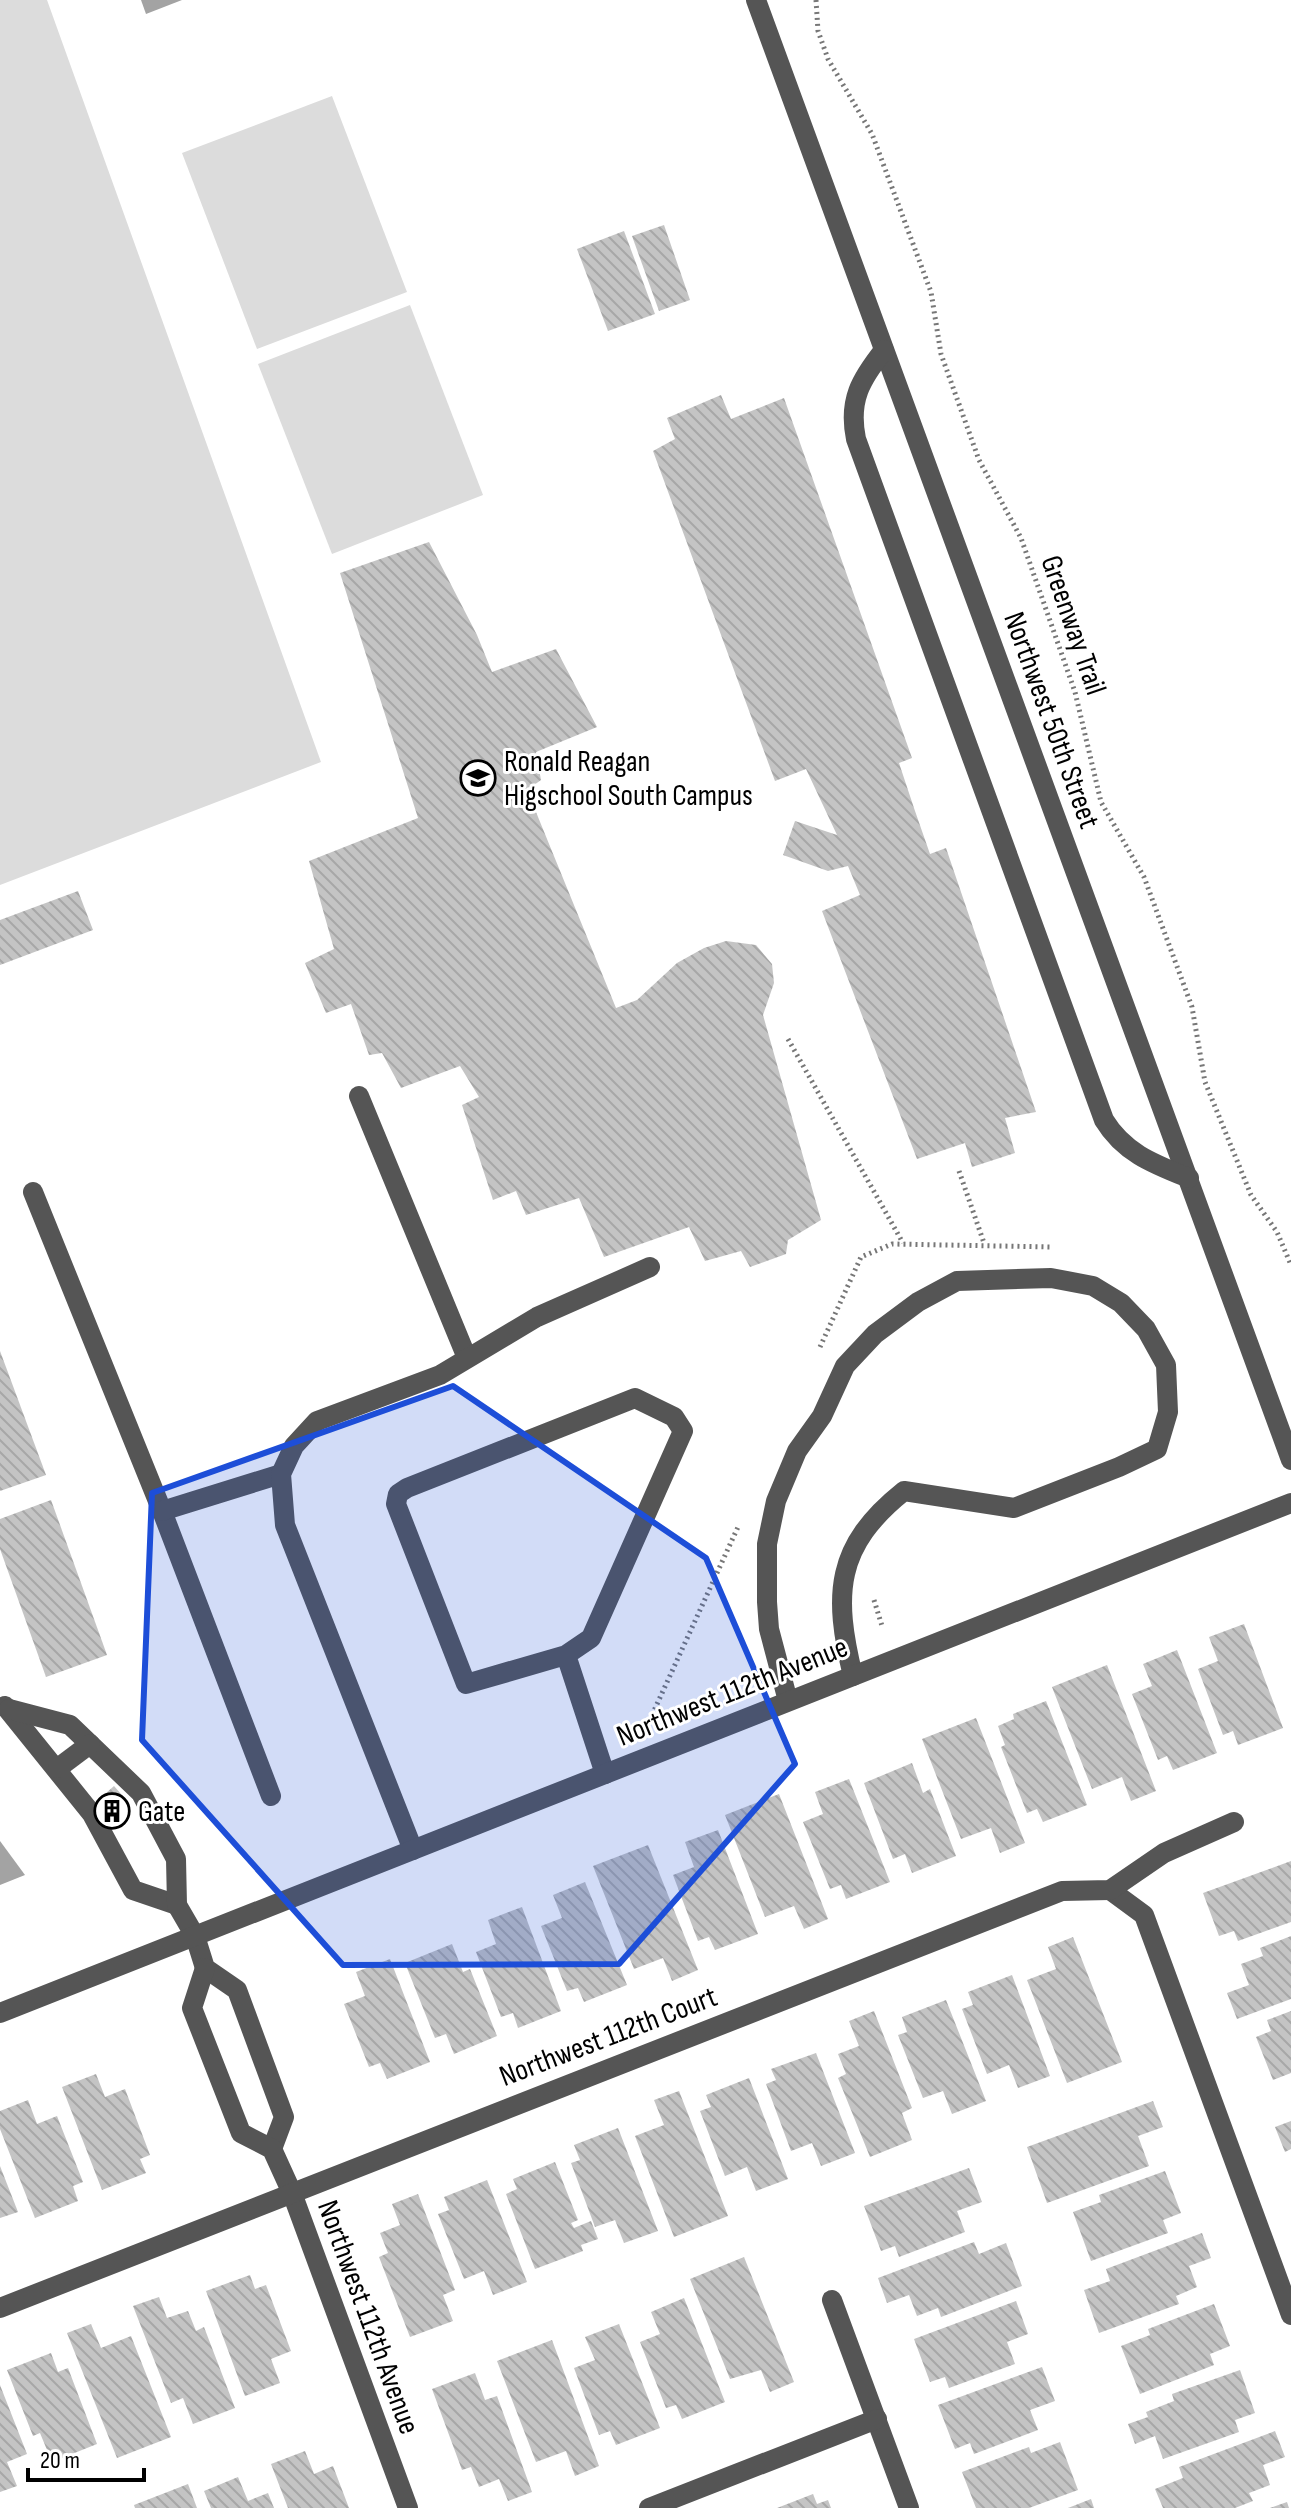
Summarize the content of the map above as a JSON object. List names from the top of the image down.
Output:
{
  "streets": {
    "street": ["Northwest 50th Street", "Northwest 112th Avenue", "Northwest 112th Court"],
    "path": ["Greenway Trail"]
  },
  "crossings": [
    ["Northwest 112th Avenue", "Northwest 112th Court"]
  ],
  "places": {
    "school or university": ["Ronald Reagan Higschool South Campus"],
    "building": ["Gate"]
  },
  "scale_bar": "20 m"
}
